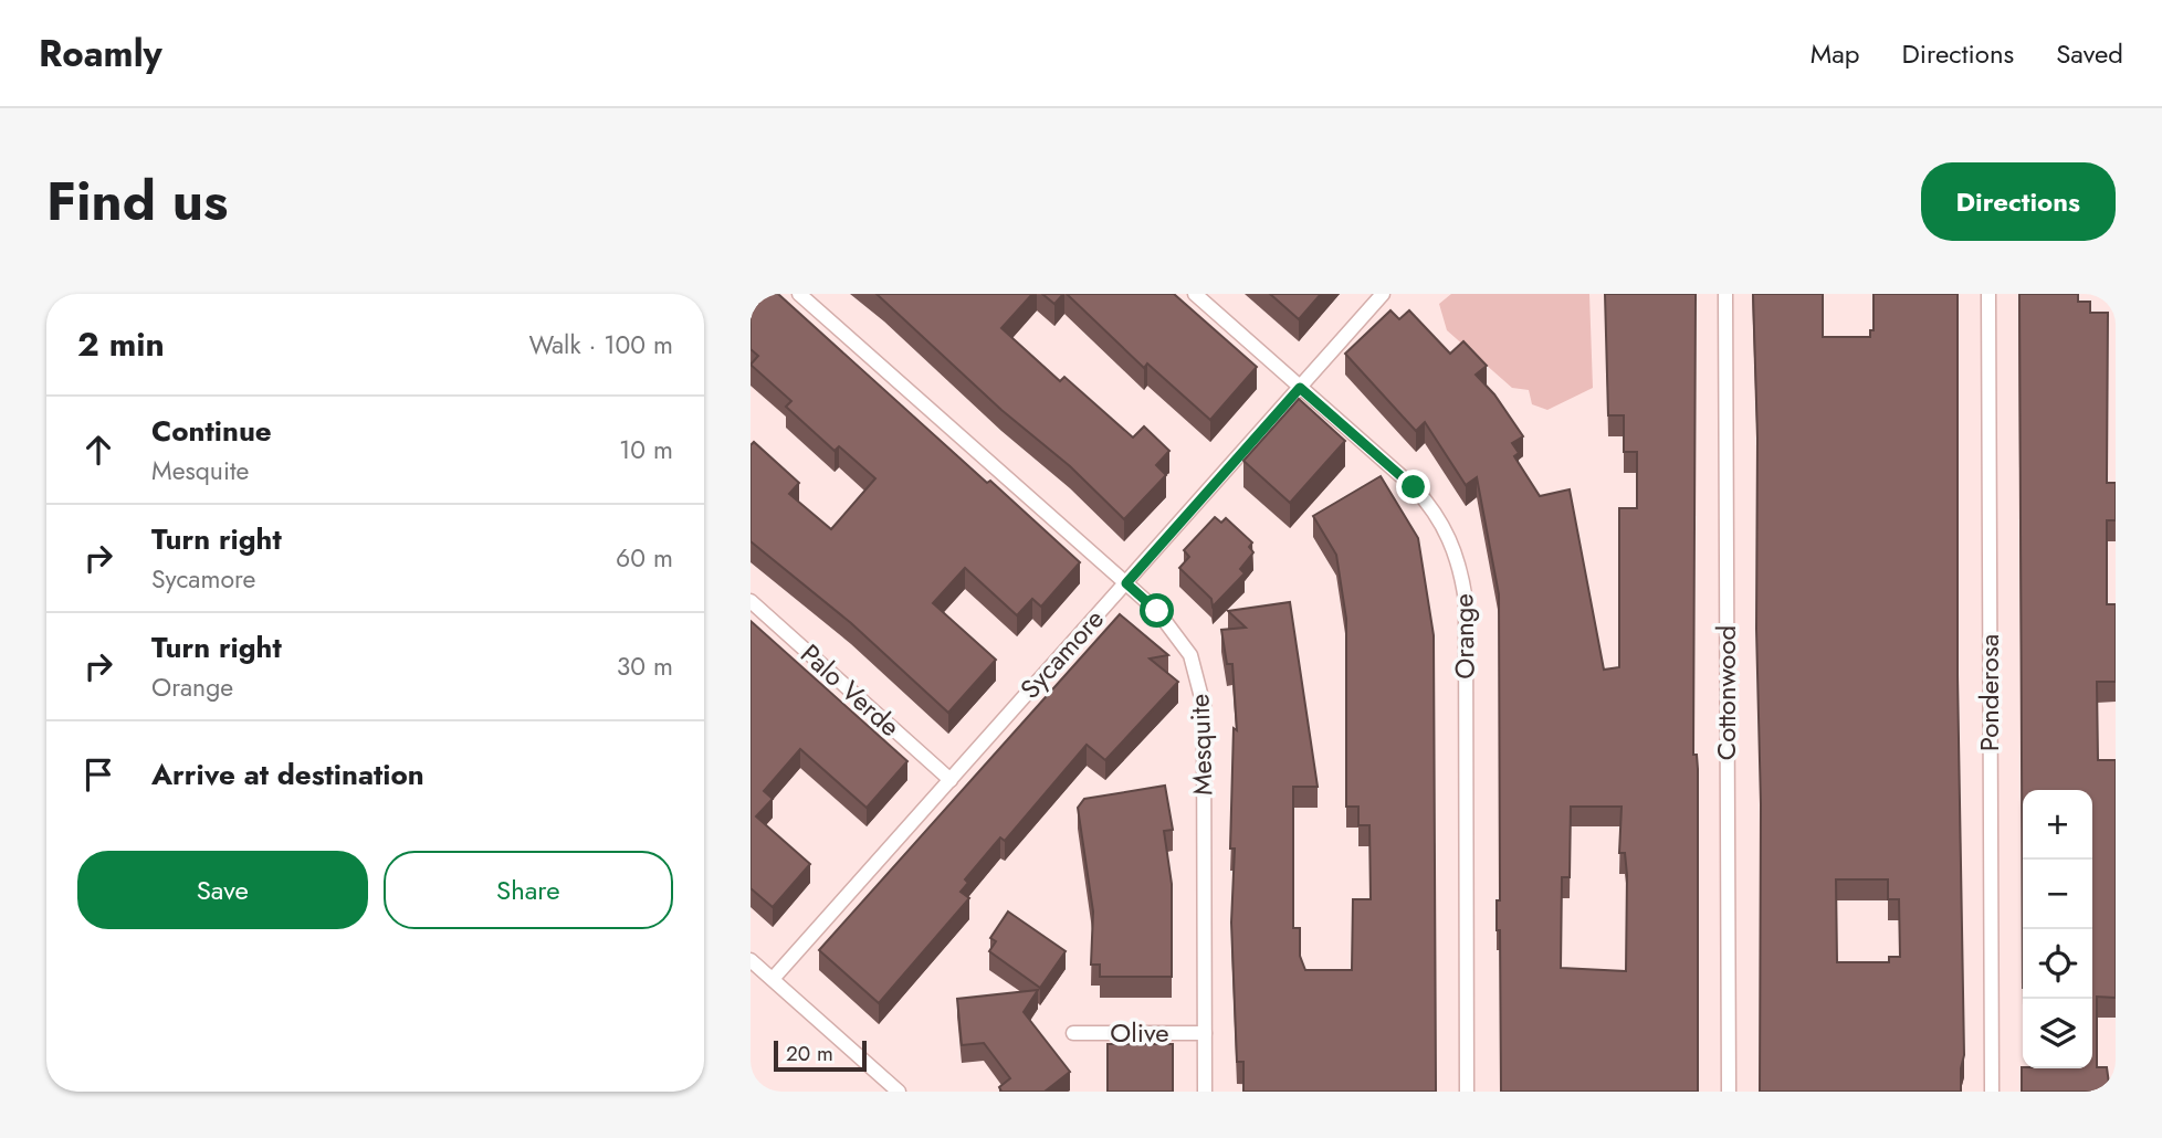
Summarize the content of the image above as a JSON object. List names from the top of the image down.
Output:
{
  "streets": {
    "lane": [
      "Orange",
      "Sycamore",
      "Palo Verde",
      "Cottonwood",
      "Ponderosa",
      "Mesquite",
      "Olive"
    ]
  },
  "crossings": [
    ["Orange", "Sycamore"],
    ["Sycamore", "Palo Verde"],
    ["Sycamore", "Mesquite"],
    ["Mesquite", "Olive"]
  ],
  "scale_bar": "20 m",
  "page": {
    "header": "Roamly",
    "nav": ["Map", "Directions", "Saved"],
    "title": "Find us",
    "buttons": [
      "Directions",
      ["Save", "Share"]
    ],
    "heading": ["2 min", "Walk · 100 m"],
    "list": [
      ["Continue", "Mesquite", "10 m"],
      ["Turn right", "Sycamore", "60 m"],
      ["Turn right", "Orange", "30 m"],
      "Arrive at destination"
    ],
    "map_buttons": ["+", "−"],
    "scale": "20 m"
  }
}
